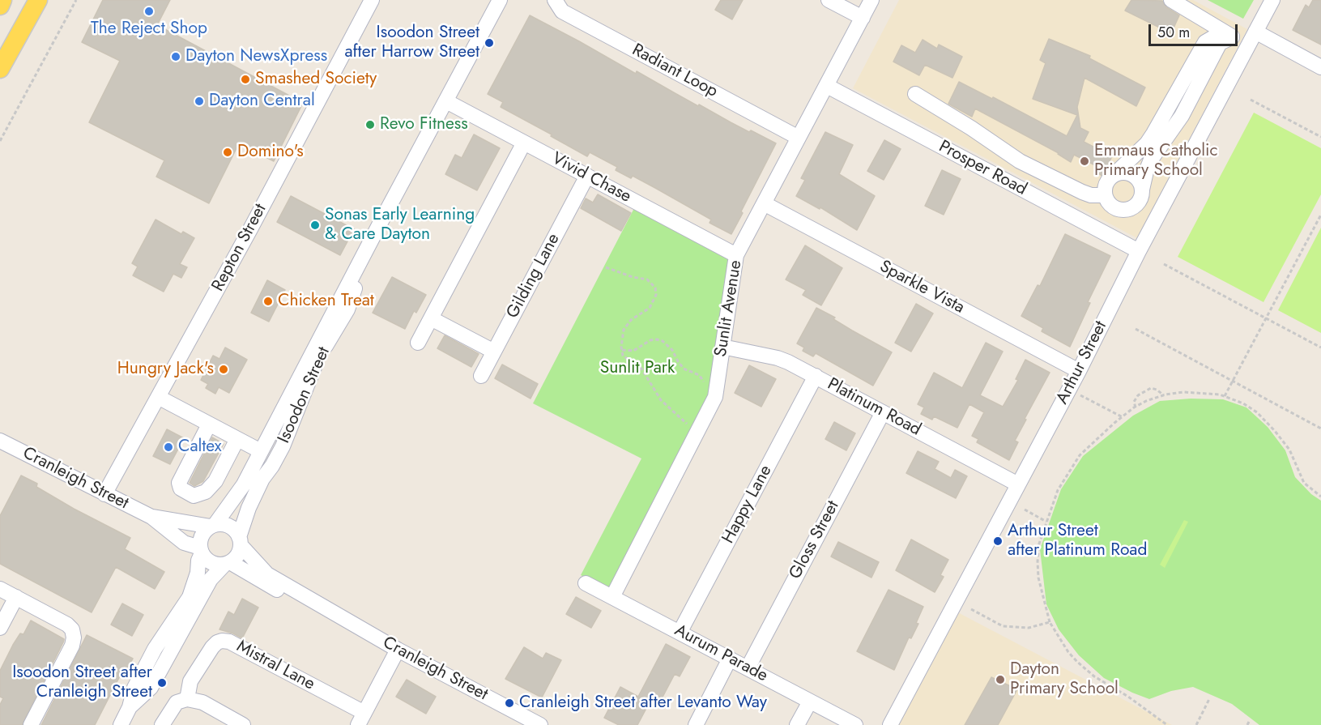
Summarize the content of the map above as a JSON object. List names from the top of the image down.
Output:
{
  "streets": {
    "street": [
      "Radiant Loop",
      "Prosper Road",
      "Vivid Chase",
      "Repton Street",
      "Gilding Lane",
      "Sparkle Vista",
      "Sunlit Avenue",
      "Arthur Street",
      "Isoodon Street",
      "Platinum Road",
      "Cranleigh Street",
      "Happy Lane",
      "Gloss Street",
      "Aurum Parade",
      "Mistral Lane"
    ]
  },
  "crossings": [
    ["Radiant Loop", "Sunlit Avenue"],
    ["Prosper Road", "Sunlit Avenue"],
    ["Prosper Road", "Arthur Street"],
    ["Vivid Chase", "Gilding Lane"],
    ["Vivid Chase", "Sunlit Avenue"],
    ["Vivid Chase", "Isoodon Street"],
    ["Repton Street", "Cranleigh Street"],
    ["Sparkle Vista", "Sunlit Avenue"],
    ["Sparkle Vista", "Arthur Street"],
    ["Sunlit Avenue", "Platinum Road"],
    ["Sunlit Avenue", "Aurum Parade"],
    ["Arthur Street", "Platinum Road"],
    ["Isoodon Street", "Cranleigh Street"],
    ["Platinum Road", "Happy Lane"],
    ["Platinum Road", "Gloss Street"],
    ["Happy Lane", "Aurum Parade"],
    ["Gloss Street", "Aurum Parade"]
  ],
  "parks": ["Sunlit Park"],
  "places": [
    "The Reject Shop",
    "Isoodon Street after Harrow Street",
    "Dayton NewsXpress",
    "Smashed Society",
    "Dayton Central",
    "Revo Fitness",
    "Domino's",
    "Emmaus Catholic Primary School",
    "Sonas Early Learning & Care Dayton",
    "Chicken Treat",
    "Hungry Jack's",
    "Caltex",
    "Arthur Street after Platinum Road",
    "Dayton Primary School",
    "Isoodon Street after Cranleigh Street",
    "Cranleigh Street after Levanto Way"
  ],
  "scale_bar": "50 m"
}
